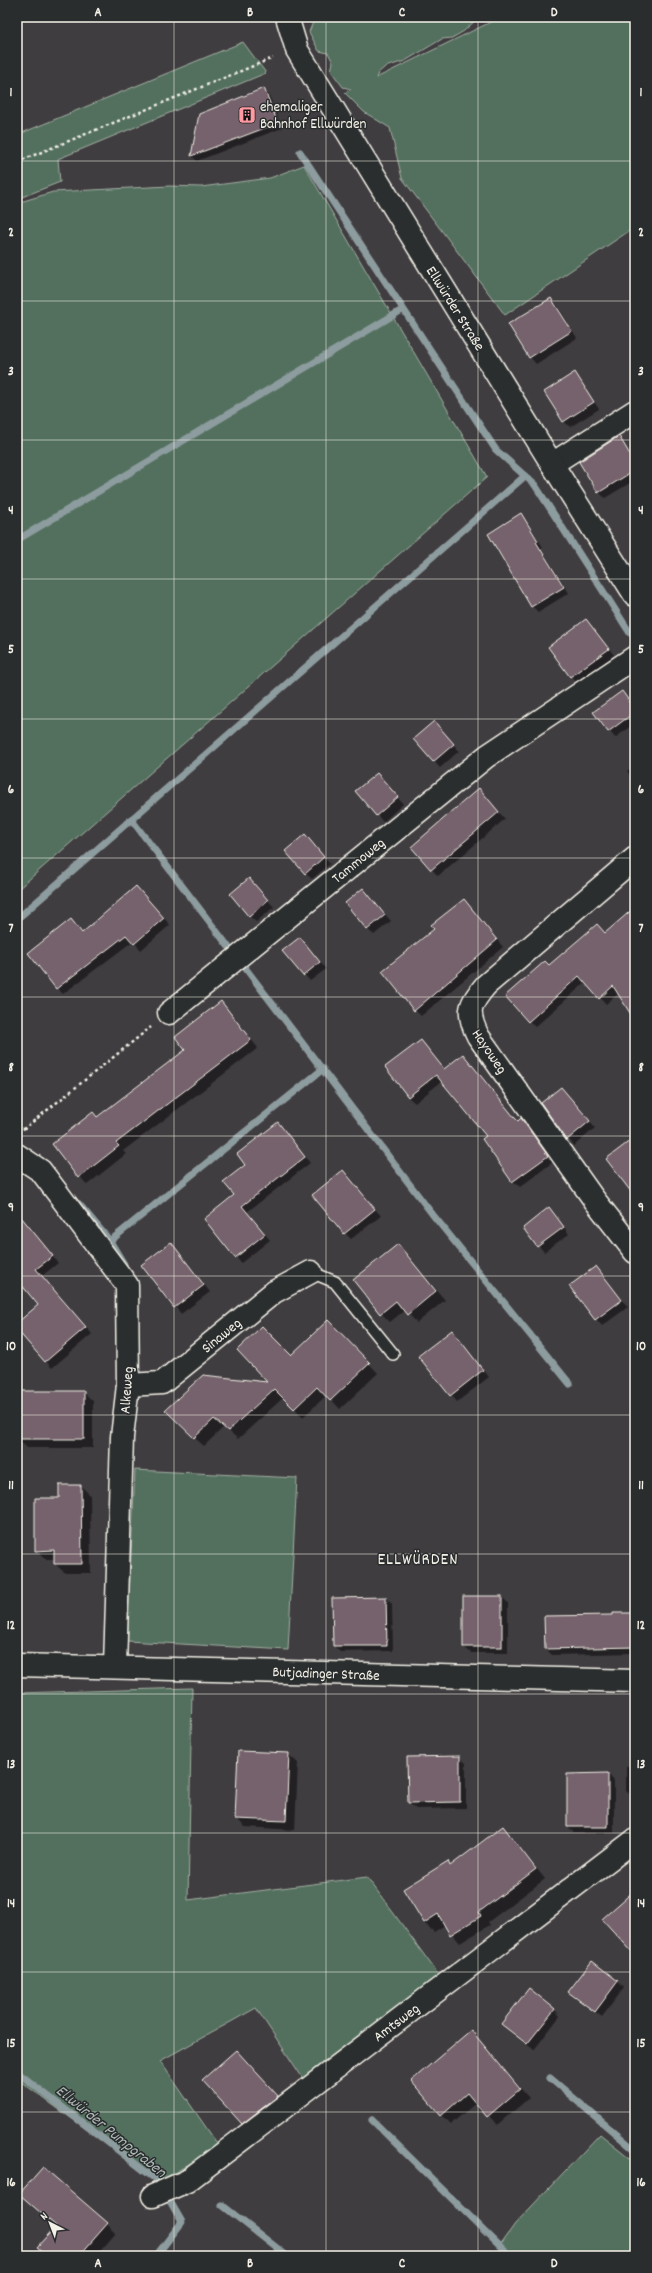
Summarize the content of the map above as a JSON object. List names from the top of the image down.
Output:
{
  "streets": {
    "street": [
      "Ellwürder Straße",
      "Tammoweg",
      "Hayoweg",
      "Sinaweg",
      "Alkeweg",
      "Butjadinger Straße",
      "Amtsweg"
    ]
  },
  "crossings": [
    ["Sinaweg", "Alkeweg"],
    ["Alkeweg", "Butjadinger Straße"]
  ],
  "districts": ["ELLWÜRDEN"],
  "water": ["Ellwürder Pumpgraben"],
  "places": {
    "building": ["ehemaliger Bahnhof Ellwürden"]
  },
  "north": "top left",
  "grid": {
    "columns": [
      "A",
      "B",
      "C",
      "D"
    ],
    "rows": [
      "1",
      "2",
      "3",
      "4",
      "5",
      "6",
      "7",
      "8",
      "9",
      "10",
      "11",
      "12",
      "13",
      "14",
      "15",
      "16"
    ]
  }
}
